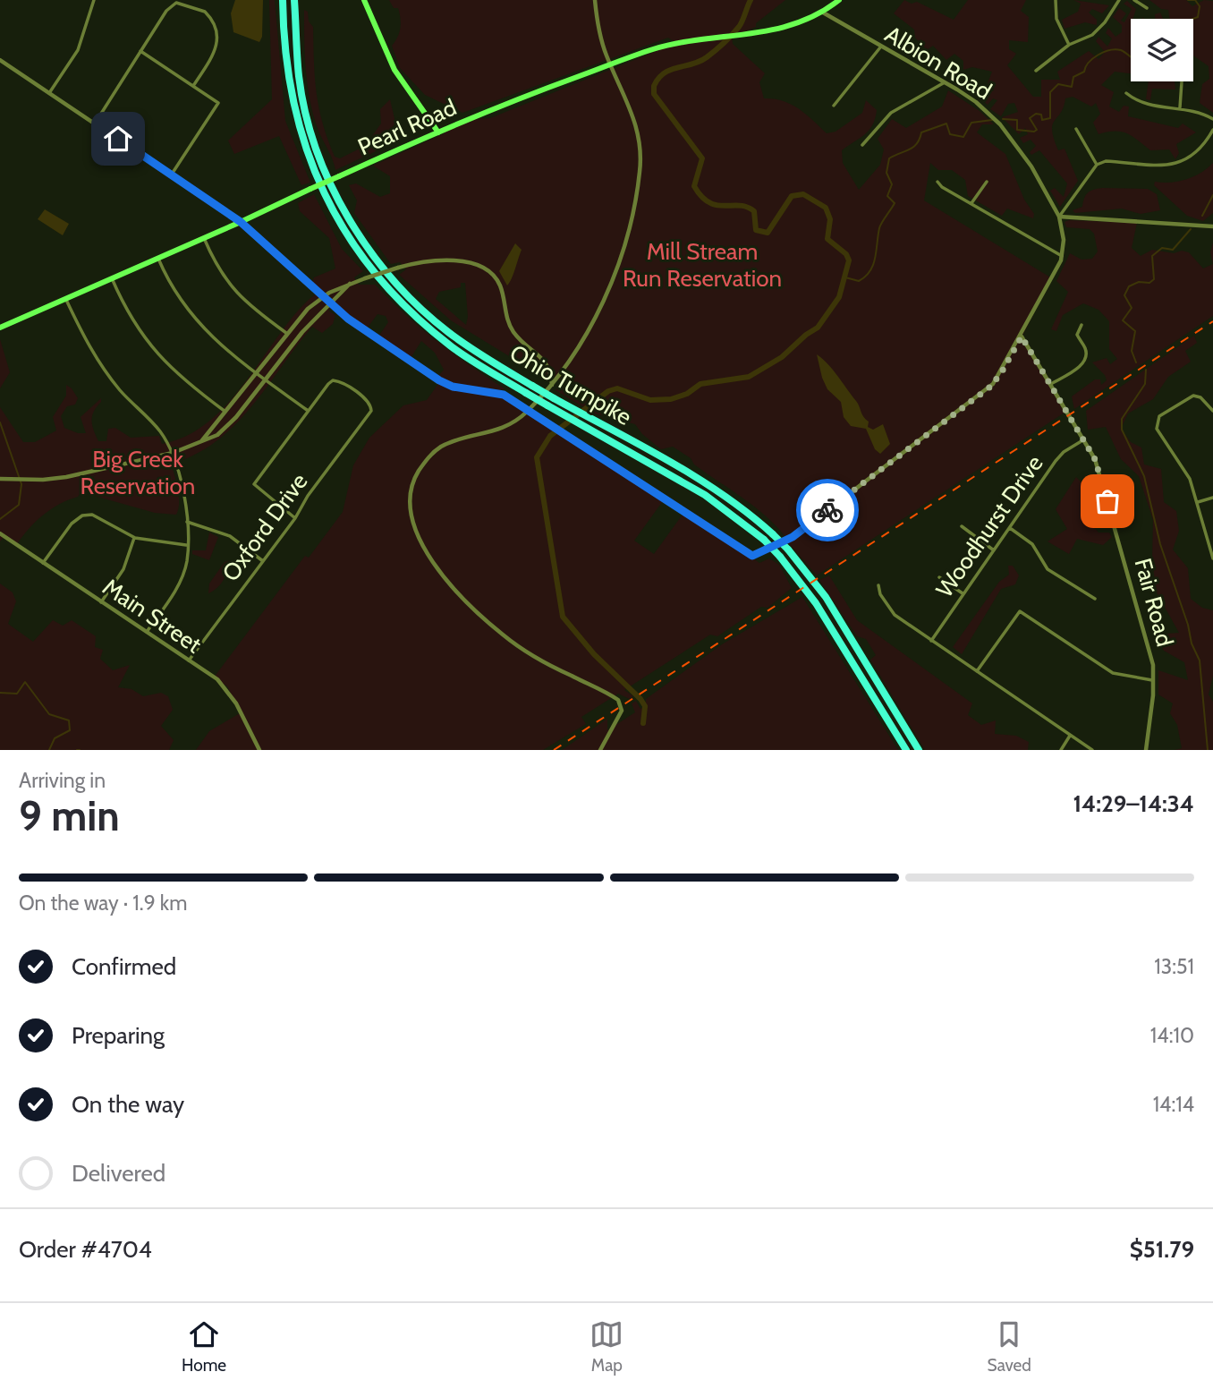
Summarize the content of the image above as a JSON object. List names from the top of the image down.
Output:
{
  "streets": {
    "highway": ["Ohio Turnpike"],
    "main road": ["Pearl Road"],
    "street": [
      "Albion Road",
      "Woodhurst Drive",
      "Oxford Drive",
      "Fair Road",
      "Main Street"
    ]
  },
  "crossings": [
    ["Albion Road", "Pearl Road"],
    ["Woodhurst Drive", "Fair Road"],
    ["Oxford Drive", "Main Street"]
  ],
  "parks": ["Mill Stream Run Reservation", "Big Creek Reservation"],
  "page": {
    "heading": ["9 min", "Arriving in", "14:29–14:34"],
    "panel": ["Order #4704", "$51.79"],
    "bar": "On the way · 1.9 km",
    "list": [
      ["Confirmed", "13:51"],
      ["Preparing", "14:10"],
      ["On the way", "14:14"],
      "Delivered"
    ],
    "tabs": ["Home", "Map", "Saved"]
  }
}
